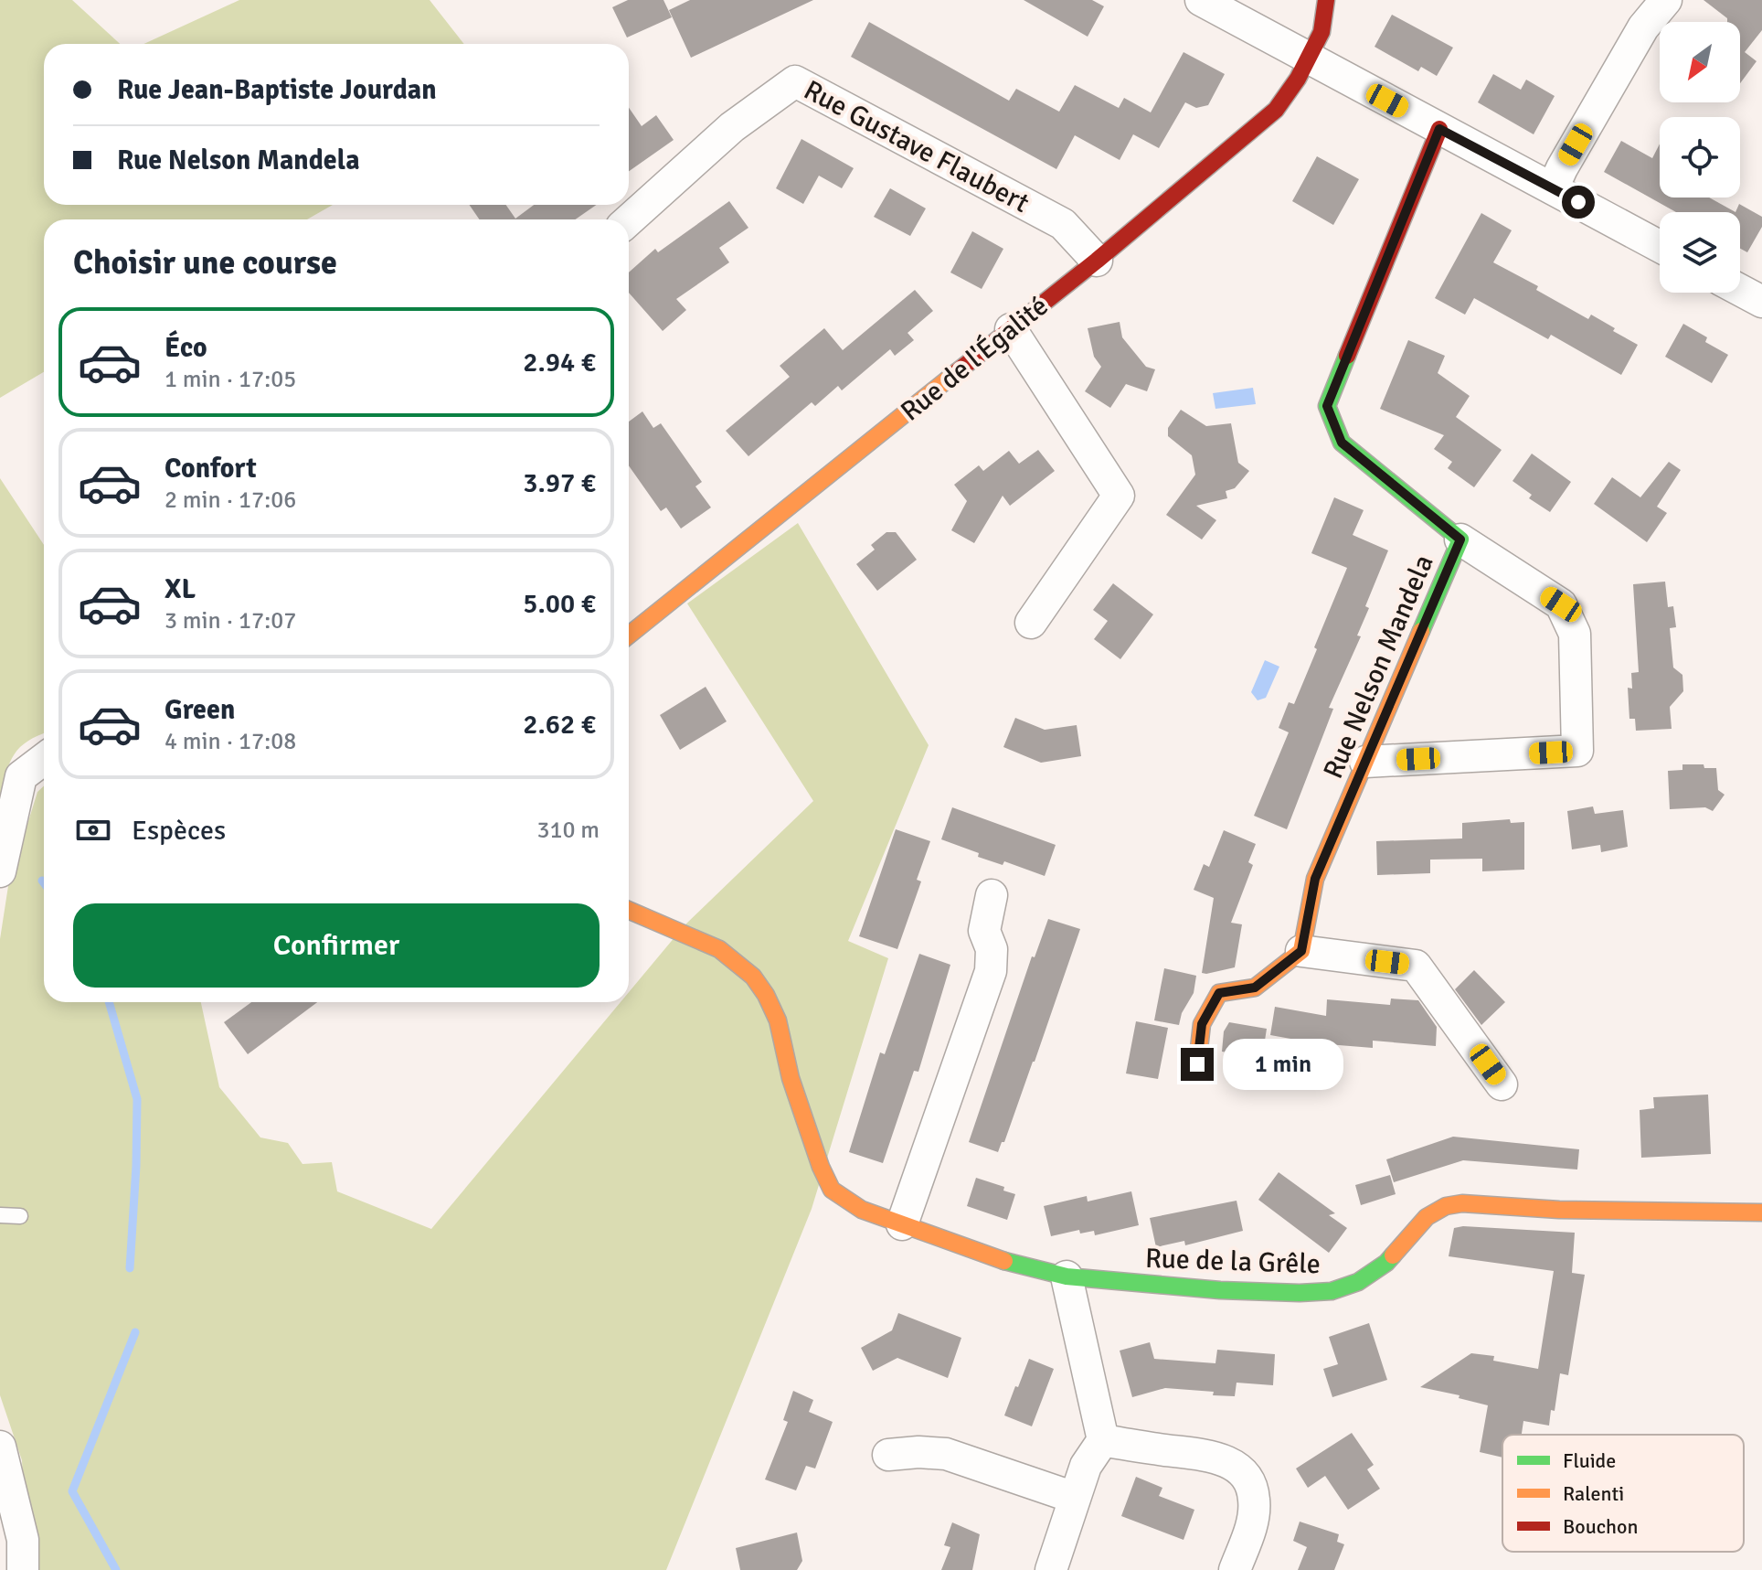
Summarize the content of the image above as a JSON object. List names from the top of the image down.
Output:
{
  "streets": {
    "street": [
      "Rue Gustave Flaubert",
      "Rue de l'Égalité",
      "Rue Nelson Mandela",
      "Rue de la Grêle"
    ]
  },
  "crossings": [
    ["Rue Gustave Flaubert", "Rue de l'Égalité"]
  ],
  "legend": ["Fluide", "Ralenti", "Bouchon"],
  "north": "bottom left",
  "page": {
    "banner": ["Rue Jean-Baptiste Jourdan", "Rue Nelson Mandela"],
    "heading": "Choisir une course",
    "list": [
      {
        "name": "Éco",
        "note": "1 min · 17:05",
        "value": "2.94 €"
      },
      {
        "name": "Confort",
        "note": "2 min · 17:06",
        "value": "3.97 €"
      },
      {
        "name": "XL",
        "note": "3 min · 17:07",
        "value": "5.00 €"
      },
      {
        "name": "Green",
        "note": "4 min · 17:08",
        "value": "2.62 €"
      }
    ],
    "pay": ["Espèces", "310 m"],
    "buttons": "Confirmer",
    "bubble": "1 min"
  }
}
